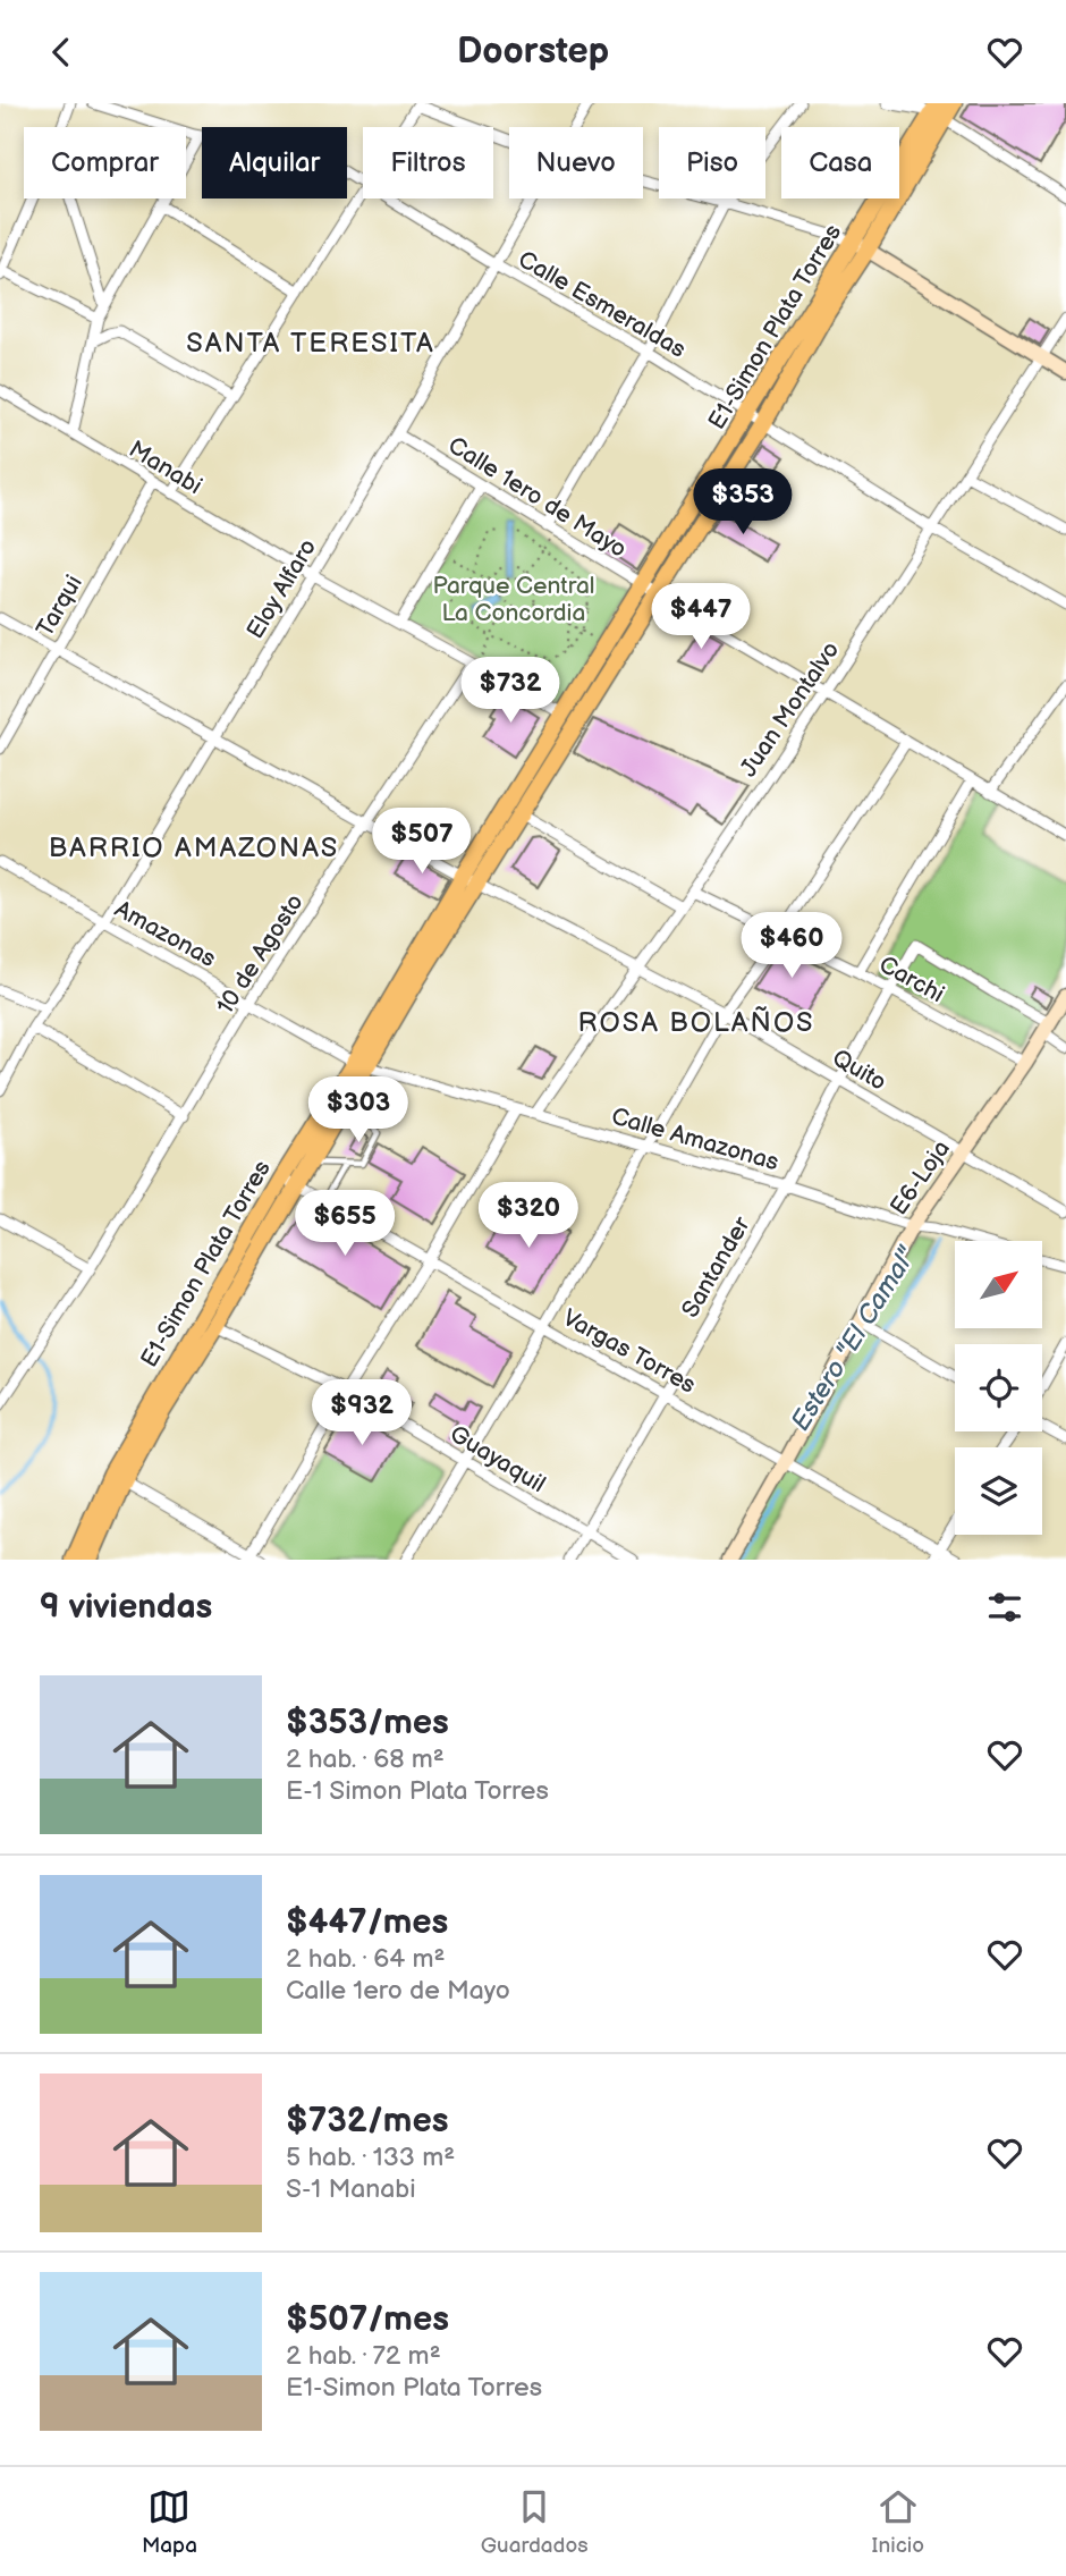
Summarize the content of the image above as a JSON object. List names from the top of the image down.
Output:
{
  "streets": {
    "highway": ["E1-Simon Plata Torres"],
    "main road": ["E6-Loja"],
    "street": [
      "Calle Esmeraldas",
      "Manabi",
      "Calle 1ero de Mayo",
      "Eloy Alfaro",
      "Tarqui",
      "Juan Montalvo",
      "Amazonas",
      "10 de Agosto",
      "Carchi",
      "Quito",
      "Calle Amazonas",
      "Santander",
      "Vargas Torres",
      "Guayaquil"
    ]
  },
  "crossings": [
    ["Calle Esmeraldas", "E1-Simon Plata Torres"],
    ["Calle Esmeraldas", "Eloy Alfaro"],
    ["Calle Esmeraldas", "Juan Montalvo"],
    ["E1-Simon Plata Torres", "Manabi"],
    ["E1-Simon Plata Torres", "Calle 1ero de Mayo"],
    ["E1-Simon Plata Torres", "Amazonas"],
    ["E1-Simon Plata Torres", "Quito"],
    ["E1-Simon Plata Torres", "Calle Amazonas"],
    ["E1-Simon Plata Torres", "Vargas Torres"],
    ["Manabi", "Eloy Alfaro"],
    ["Manabi", "Tarqui"],
    ["Manabi", "10 de Agosto"],
    ["Calle 1ero de Mayo", "Eloy Alfaro"],
    ["Calle 1ero de Mayo", "Juan Montalvo"],
    ["Eloy Alfaro", "Amazonas"],
    ["Eloy Alfaro", "Quito"],
    ["Tarqui", "Quito"],
    ["Juan Montalvo", "Carchi"],
    ["Juan Montalvo", "Quito"],
    ["Juan Montalvo", "Calle Amazonas"],
    ["Amazonas", "10 de Agosto"],
    ["Amazonas", "Calle Amazonas"],
    ["10 de Agosto", "Quito"],
    ["Carchi", "E6-Loja"],
    ["Carchi", "Santander"],
    ["Quito", "E6-Loja"],
    ["Quito", "Santander"],
    ["Calle Amazonas", "E6-Loja"],
    ["Calle Amazonas", "Santander"],
    ["E6-Loja", "Santander"],
    ["E6-Loja", "Vargas Torres"],
    ["Santander", "Vargas Torres"],
    ["Santander", "Guayaquil"]
  ],
  "districts": ["SANTA TERESITA", "BARRIO AMAZONAS", "ROSA BOLAÑOS"],
  "water": ["Estero \"El Camal\""],
  "parks": ["Parque Central La Concordia"],
  "north": "top right",
  "page": {
    "header": "Doorstep",
    "chip": [
      "Comprar",
      "Alquilar",
      "Filtros",
      "Nuevo",
      "Piso",
      "Casa"
    ],
    "price": [
      "$353",
      "$447",
      "$732",
      "$507",
      "$460",
      "$303",
      "$320",
      "$655",
      "$932"
    ],
    "heading": "9 viviendas",
    "list": [
      {
        "name": "$353/mes",
        "note": "2 hab. · 68 m² · E-1 Simon Plata Torres"
      },
      {
        "name": "$447/mes",
        "note": "2 hab. · 64 m² · Calle 1ero de Mayo"
      },
      {
        "name": "$732/mes",
        "note": "5 hab. · 133 m² · S-1 Manabi"
      },
      {
        "name": "$507/mes",
        "note": "2 hab. · 72 m² · E1-Simon Plata Torres"
      }
    ],
    "tabs": ["Mapa", "Guardados", "Inicio"]
  }
}
